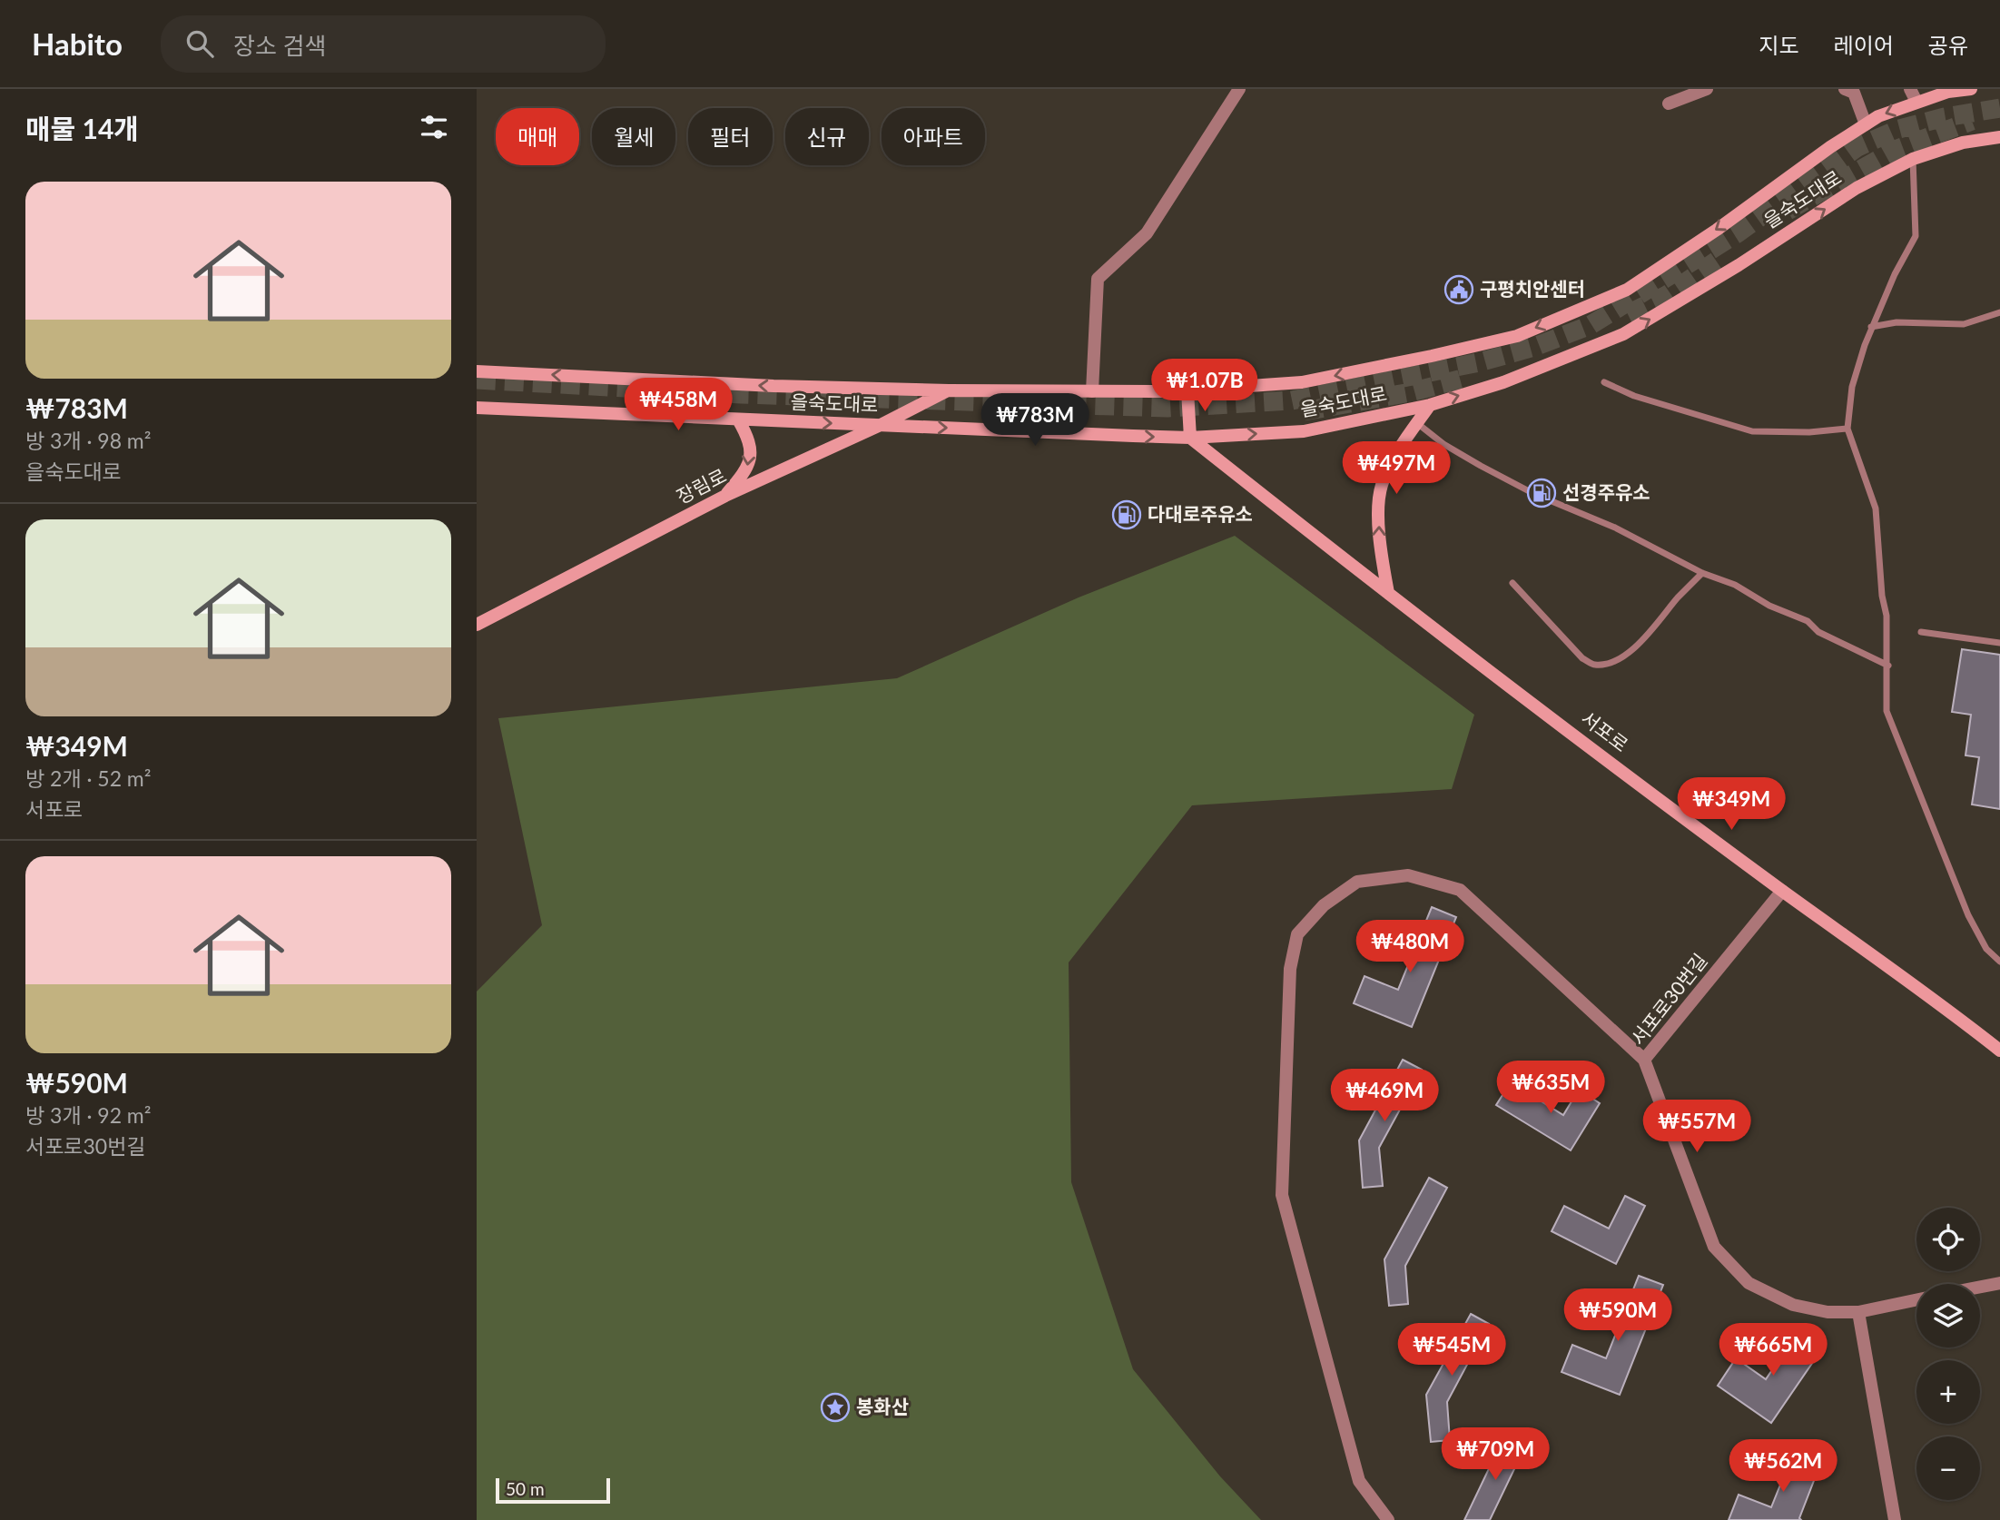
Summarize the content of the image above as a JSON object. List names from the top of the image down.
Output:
{
  "streets": {
    "main road": ["을숙도대로", "장림로", "서포로"],
    "street": ["서포로30번길"]
  },
  "crossings": [
    ["을숙도대로", "장림로"],
    ["을숙도대로", "서포로"],
    ["서포로", "서포로30번길"]
  ],
  "places": {
    "public building": ["구평치안센터"],
    "fuel station": ["선경주유소", "다대로주유소"],
    "place": ["봉화산"]
  },
  "scale_bar": "50 m",
  "page": {
    "header": "Habito",
    "search": "장소 검색",
    "nav": ["지도", "레이어", "공유"],
    "heading": "매물 14개",
    "chip": [
      "매매",
      "월세",
      "필터",
      "신규",
      "아파트"
    ],
    "list": [
      {
        "name": "₩783M",
        "note": "방 3개 · 98 m² · 을숙도대로"
      },
      {
        "name": "₩349M",
        "note": "방 2개 · 52 m² · 서포로"
      },
      {
        "name": "₩590M",
        "note": "방 3개 · 92 m² · 서포로30번길"
      }
    ],
    "price": [
      "₩1.07B",
      "₩458M",
      "₩783M",
      "₩497M",
      "₩349M",
      "₩480M",
      "₩635M",
      "₩469M",
      "₩557M",
      "₩590M",
      "₩545M",
      "₩665M",
      "₩709M",
      "₩562M"
    ],
    "map_buttons": ["+", "−"],
    "scale": "50 m"
  }
}
